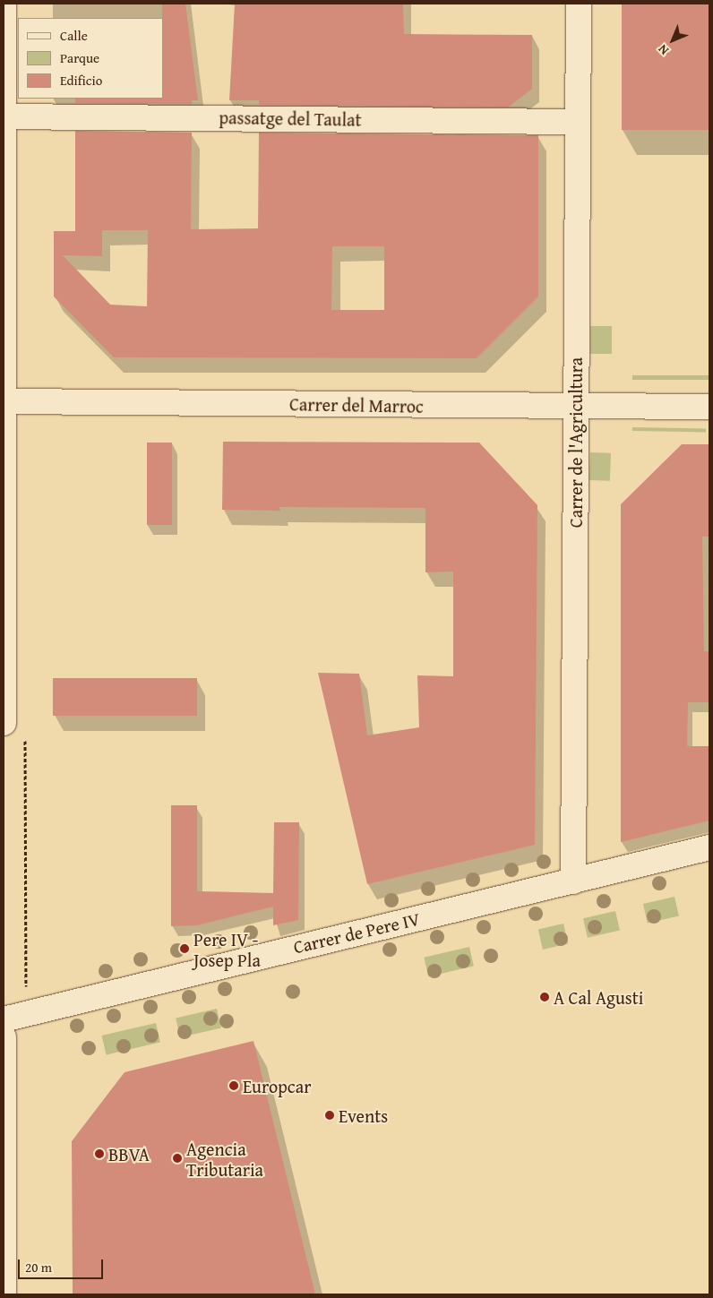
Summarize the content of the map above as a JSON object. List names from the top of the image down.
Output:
{
  "streets": {
    "street": [
      "passatge del Taulat",
      "Carrer del Marroc",
      "Carrer de l'Agricultura",
      "Carrer de Pere IV"
    ]
  },
  "crossings": [
    ["passatge del Taulat", "Carrer de l'Agricultura"],
    ["Carrer del Marroc", "Carrer de l'Agricultura"],
    ["Carrer de l'Agricultura", "Carrer de Pere IV"]
  ],
  "places": [
    "Pere IV - Josep Pla",
    "A Cal Agusti",
    "Europcar",
    "Events",
    "BBVA",
    "Agencia Tributaria"
  ],
  "legend": ["Calle", "Parque", "Edificio"],
  "scale_bar": "20 m",
  "north": "bottom left"
}
